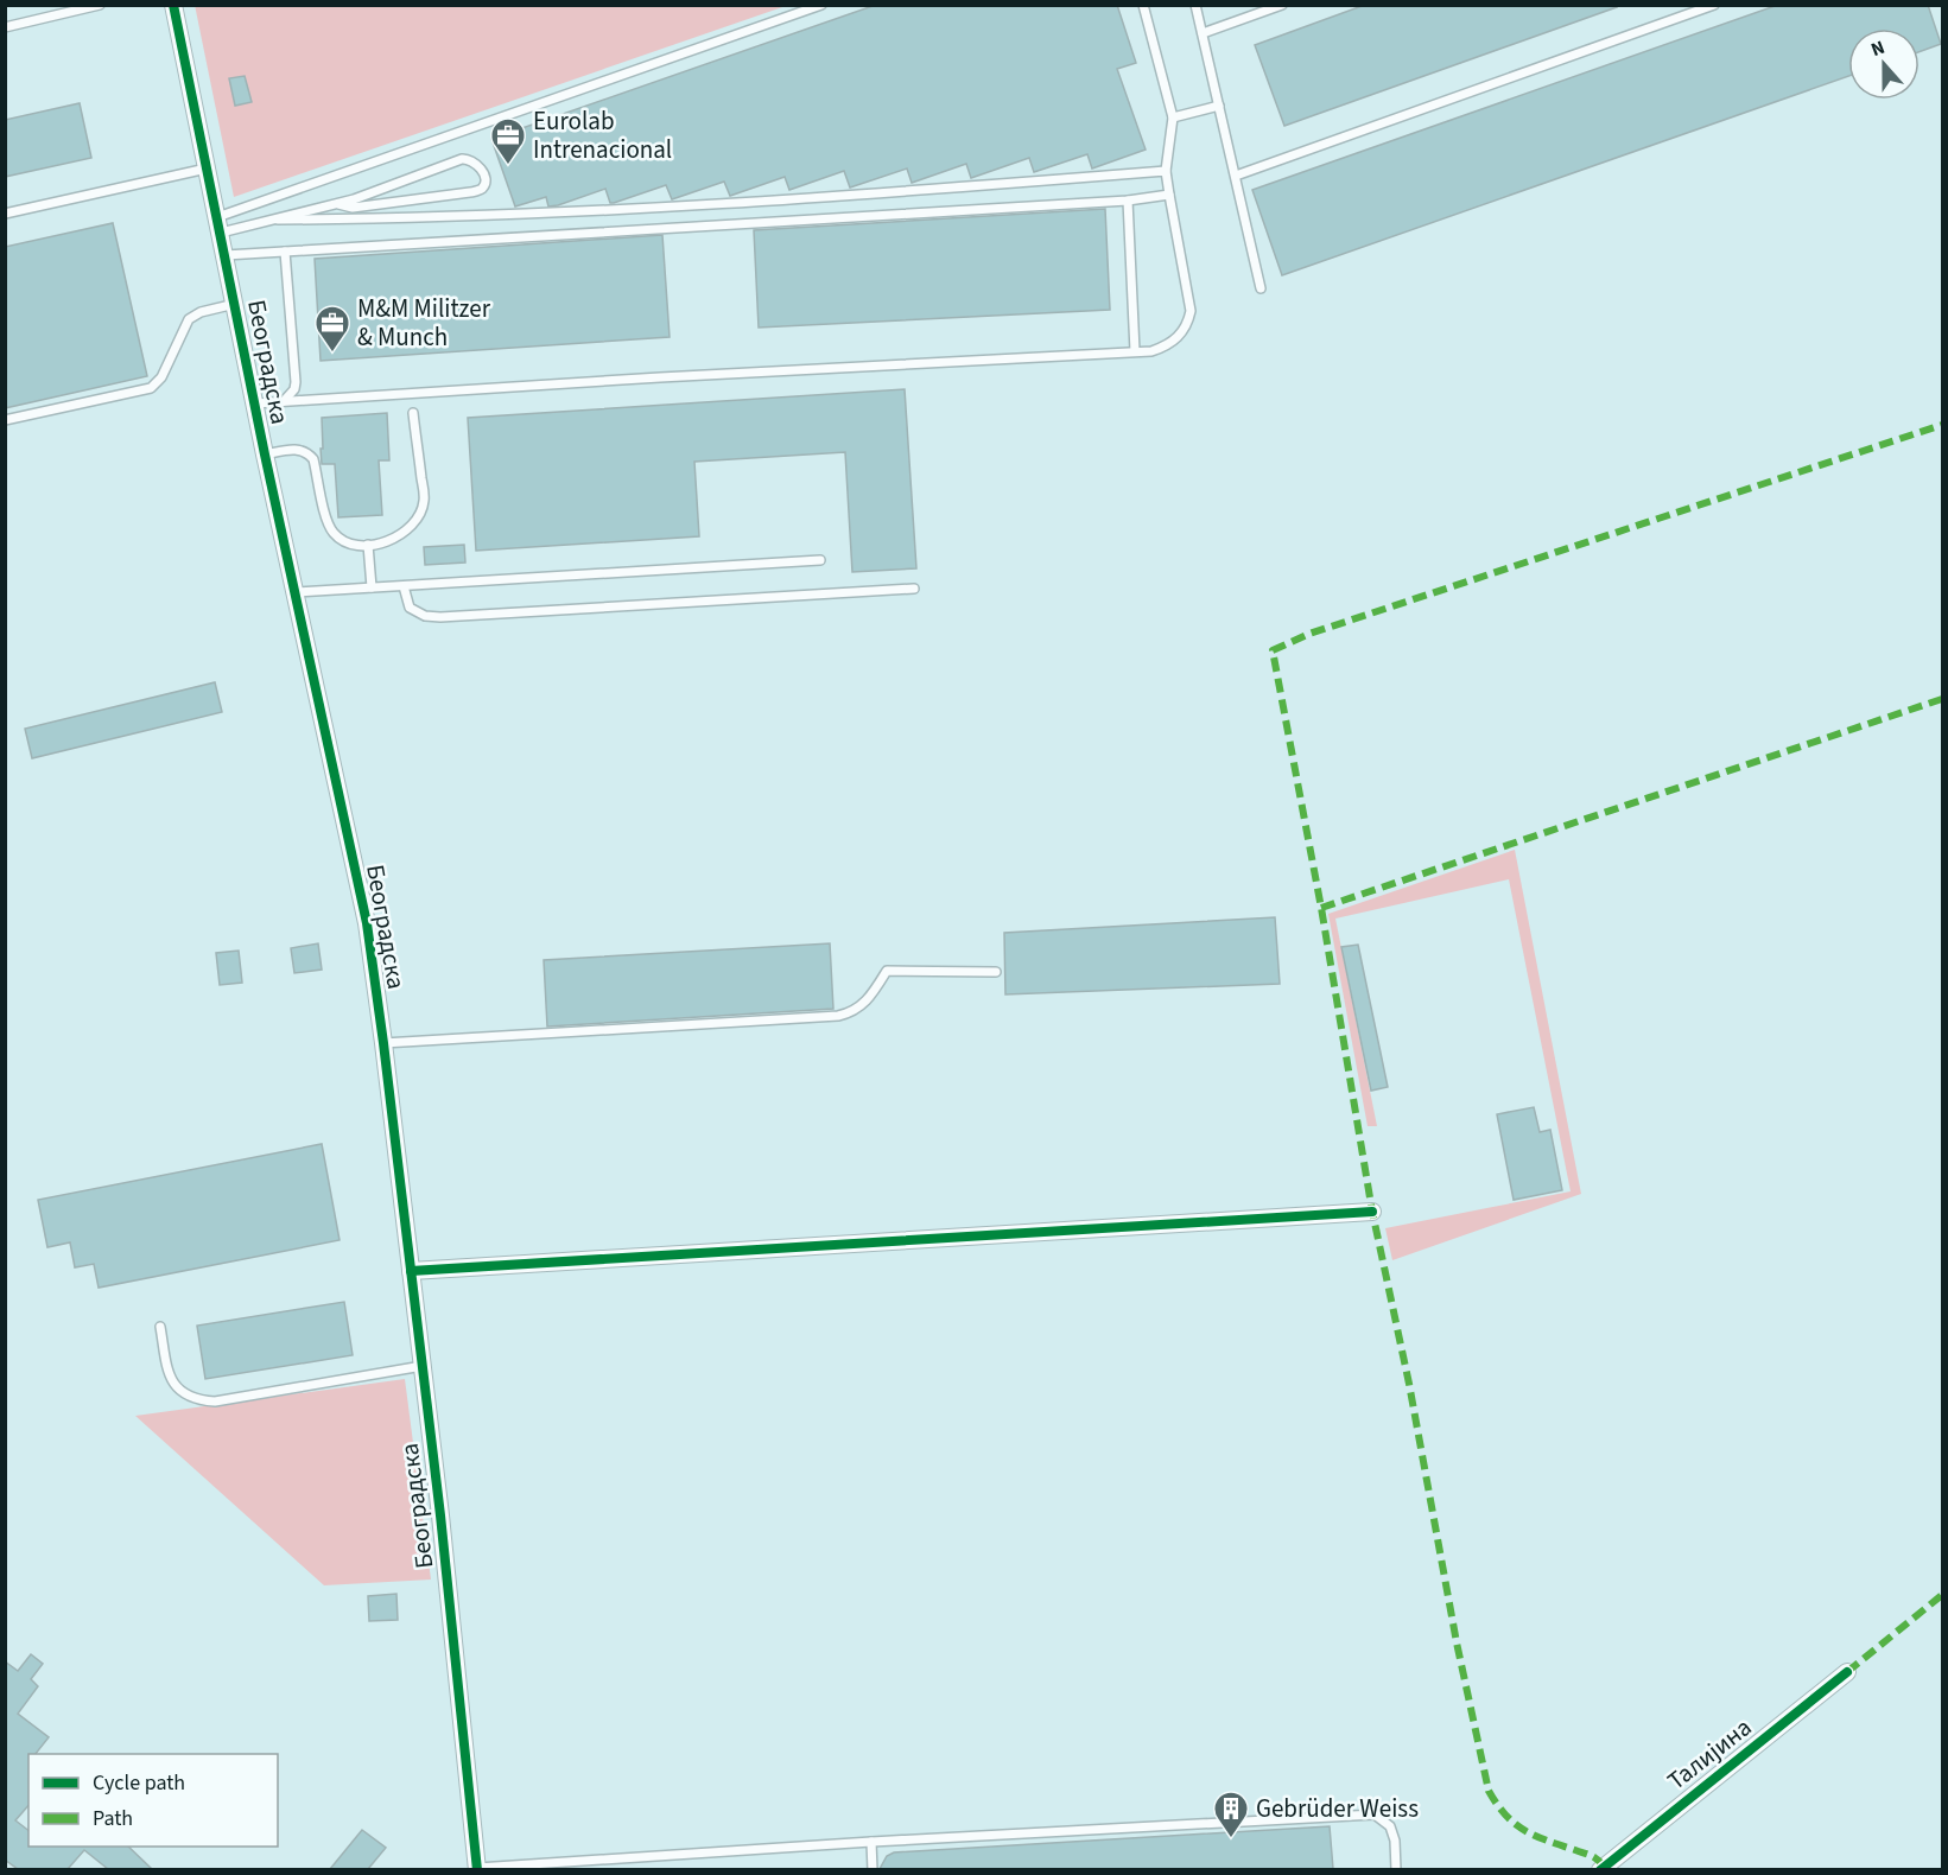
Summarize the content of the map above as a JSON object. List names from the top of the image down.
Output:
{
  "streets": {
    "street": ["Београдска", "Талијина"]
  },
  "places": {
    "office": ["Eurolab Intrenacional", "M&M Militzer & Munch"],
    "building": ["Gebrüder Weiss"]
  },
  "legend": ["Cycle path", "Path"],
  "north": "top"
}
